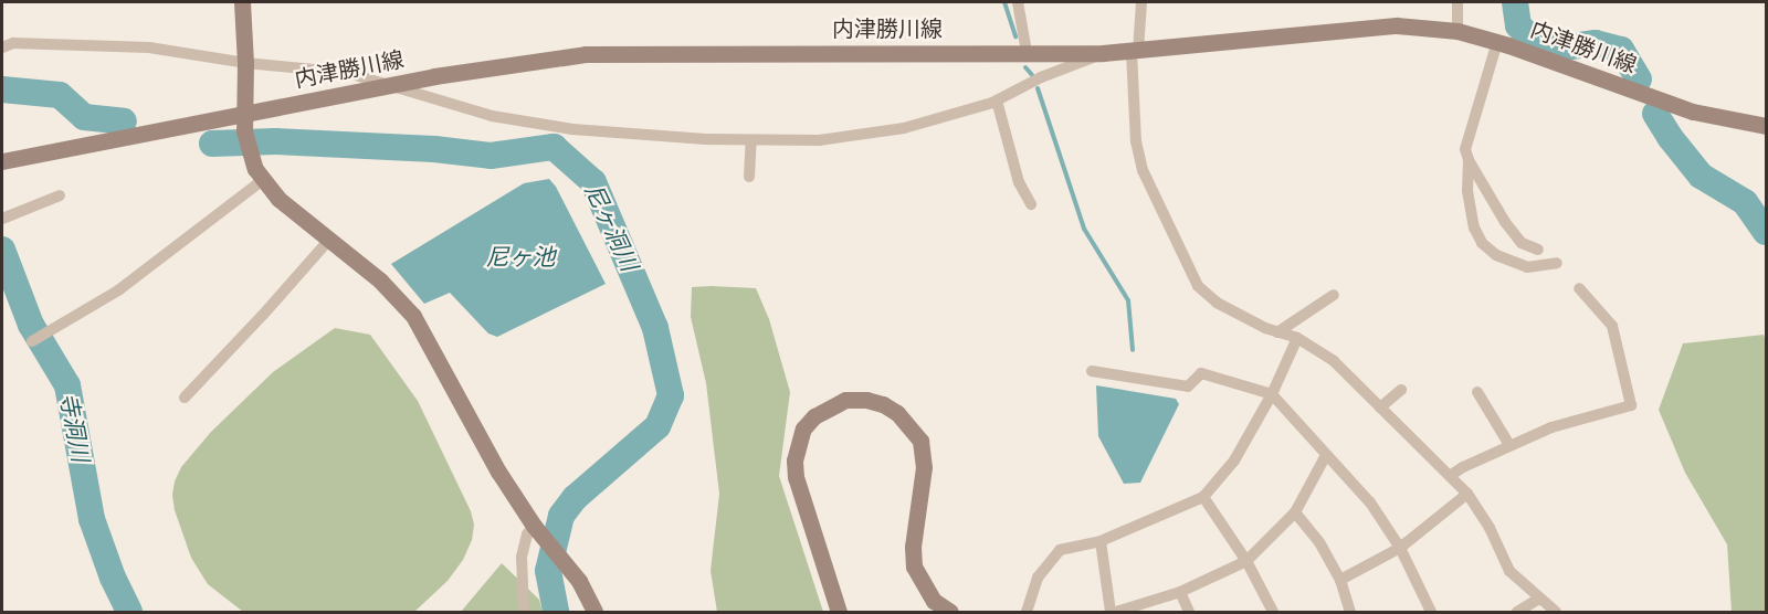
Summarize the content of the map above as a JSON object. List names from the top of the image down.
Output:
{
  "streets": {
    "main road": ["内津勝川線"]
  },
  "water": ["尼ヶ洞川", "尼ヶ池", "寺洞川"]
}
